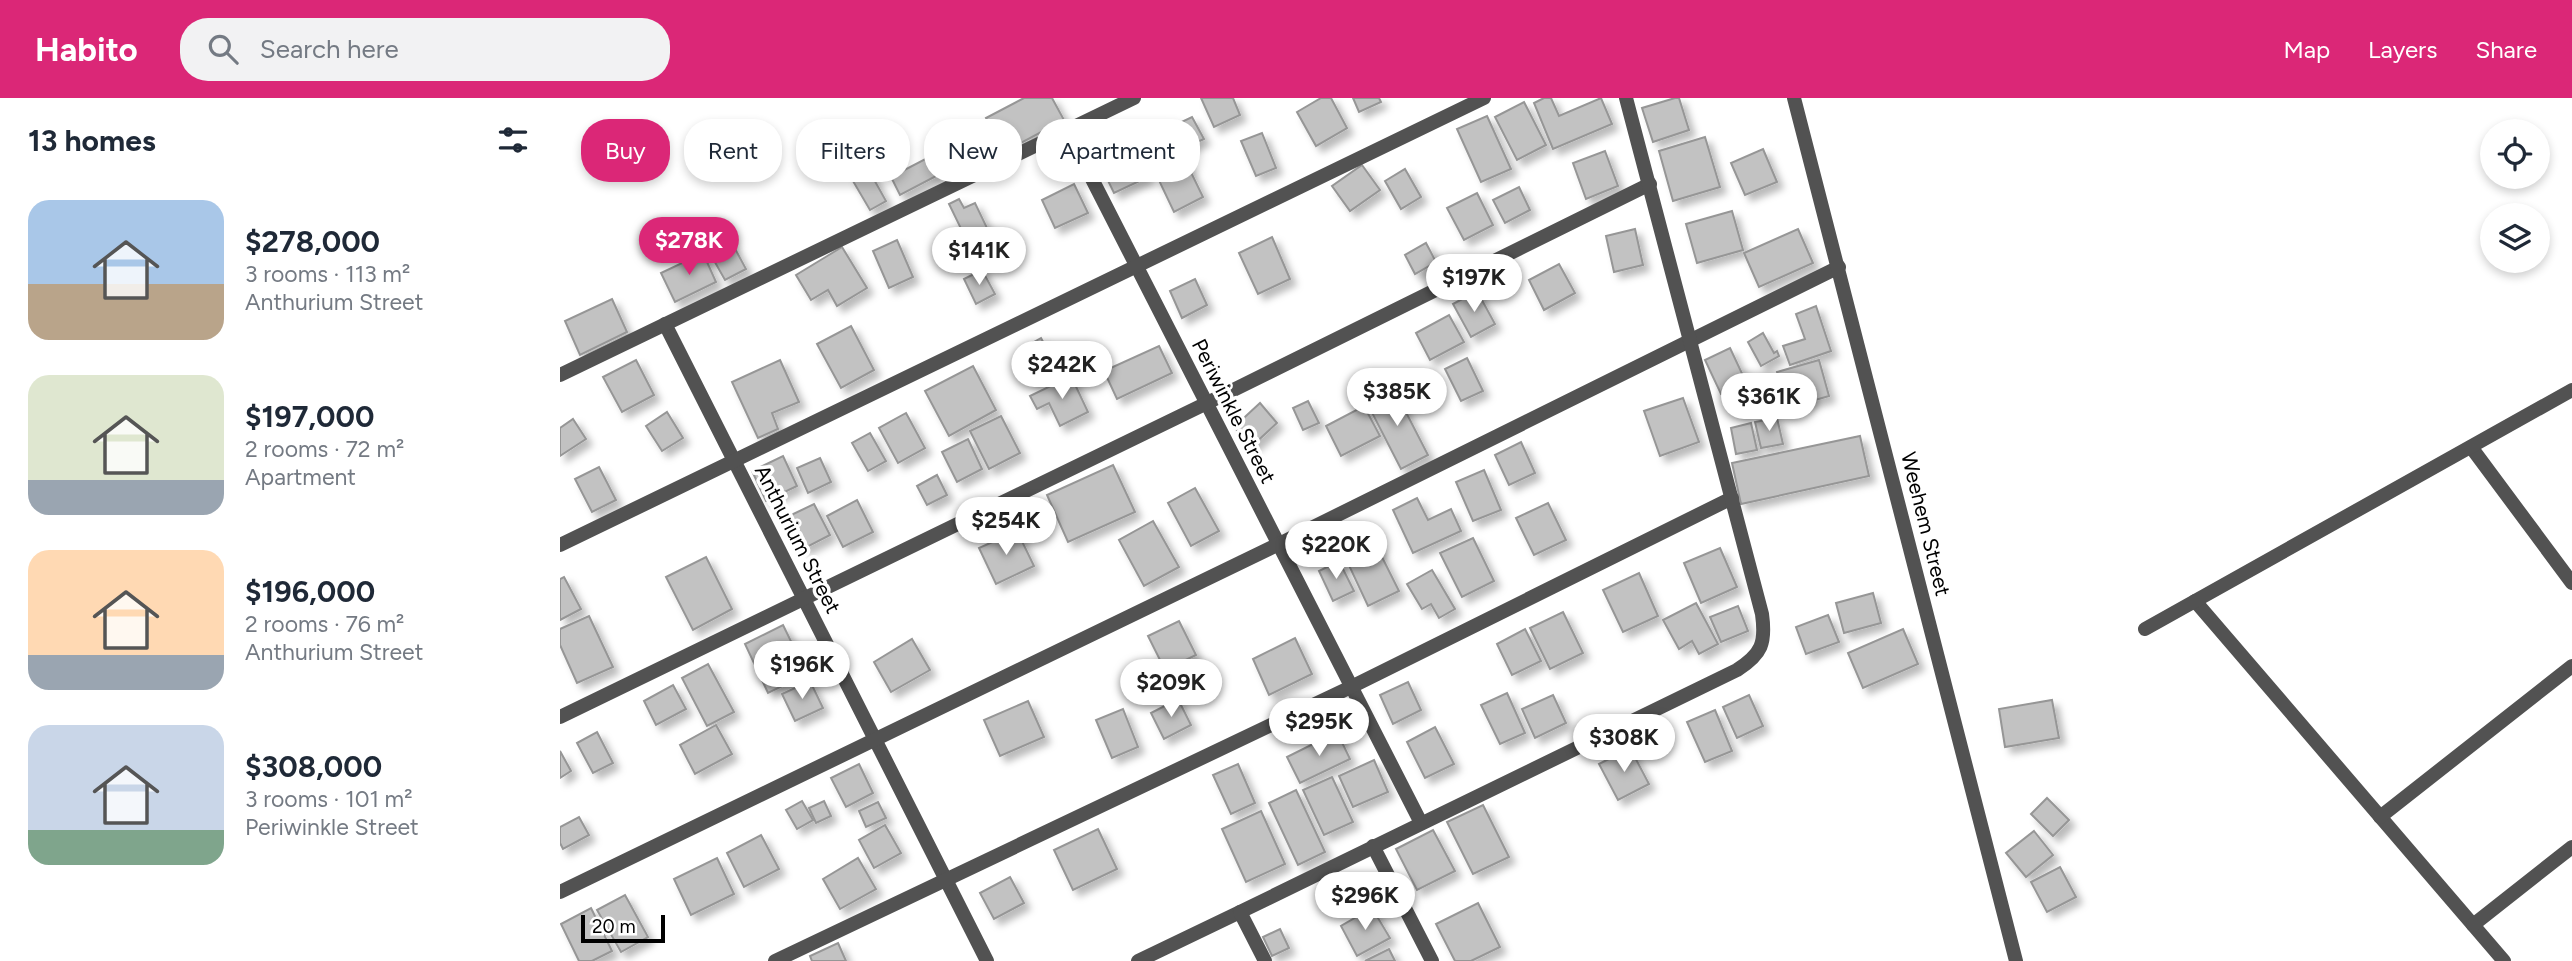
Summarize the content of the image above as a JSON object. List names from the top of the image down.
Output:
{
  "streets": {
    "street": ["Periwinkle Street", "Weehem Street", "Anthurium Street"]
  },
  "scale_bar": "20 m",
  "page": {
    "header": "Habito",
    "search": "Search here",
    "nav": ["Map", "Layers", "Share"],
    "heading": "13 homes",
    "chip": [
      "Buy",
      "Rent",
      "Filters",
      "New",
      "Apartment"
    ],
    "list": [
      {
        "name": "$278,000",
        "note": "3 rooms · 113 m² · Anthurium Street"
      },
      {
        "name": "$197,000",
        "note": "2 rooms · 72 m² · Apartment"
      },
      {
        "name": "$196,000",
        "note": "2 rooms · 76 m² · Anthurium Street"
      },
      {
        "name": "$308,000",
        "note": "3 rooms · 101 m² · Periwinkle Street"
      }
    ],
    "price": [
      "$278K",
      "$141K",
      "$197K",
      "$242K",
      "$385K",
      "$361K",
      "$254K",
      "$220K",
      "$196K",
      "$209K",
      "$295K",
      "$308K",
      "$296K"
    ],
    "scale": "20 m"
  }
}
